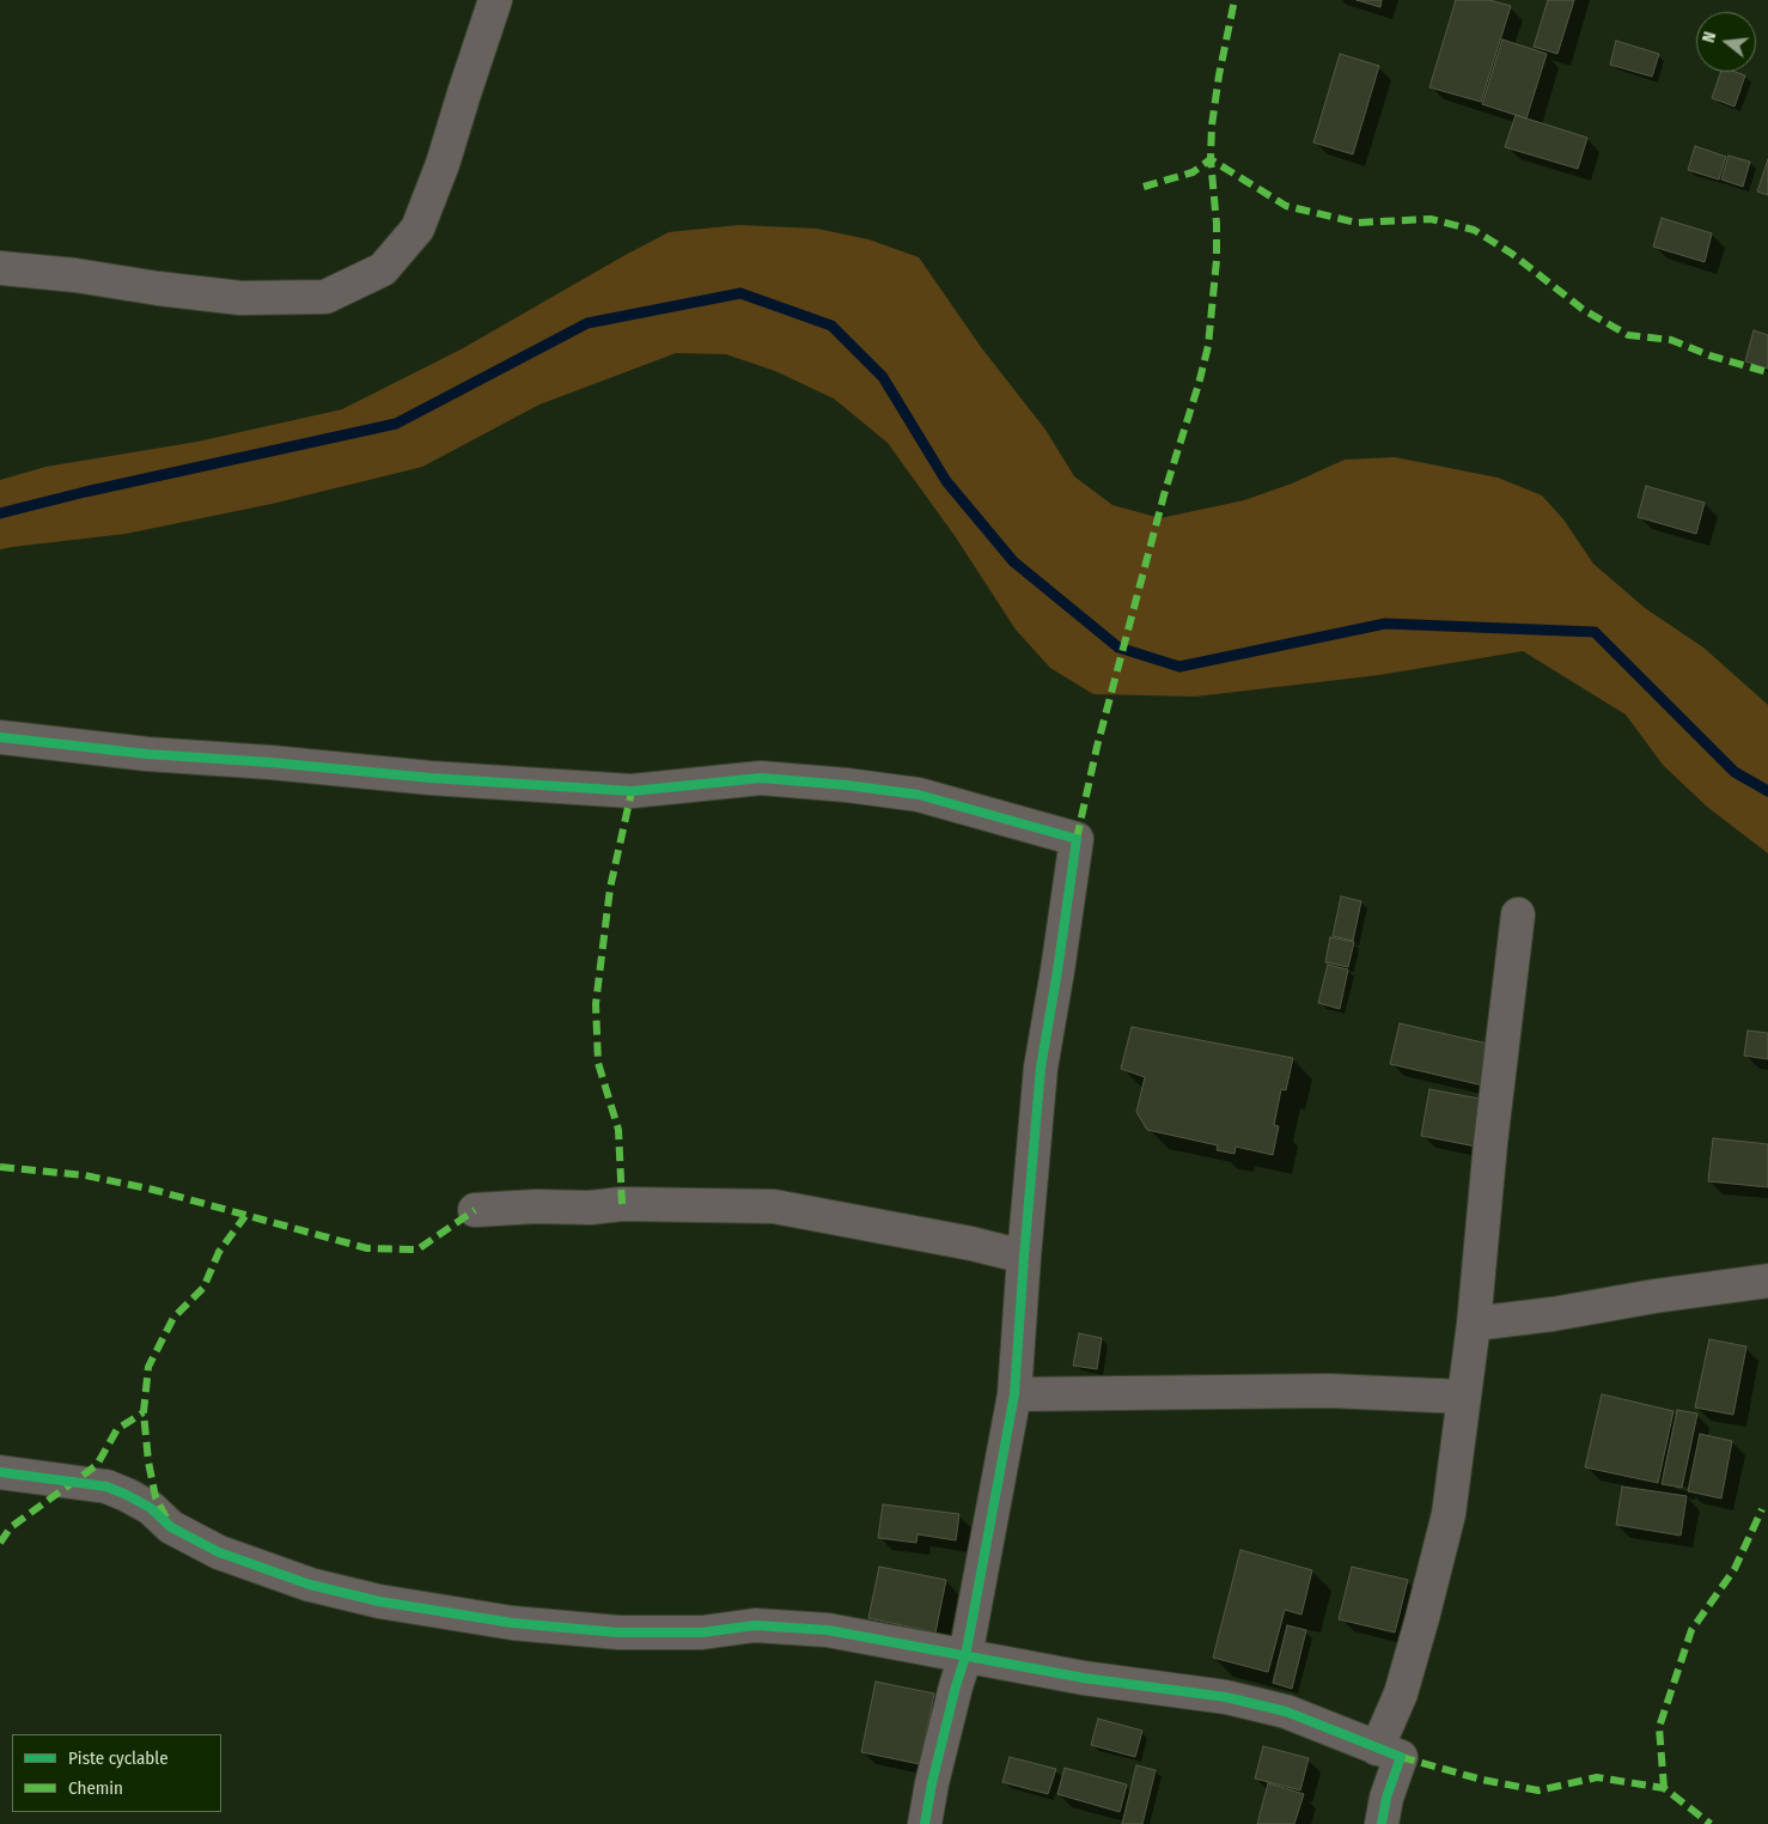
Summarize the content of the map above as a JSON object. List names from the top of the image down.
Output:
{
  "legend": ["Piste cyclable", "Chemin"],
  "north": "left"
}
